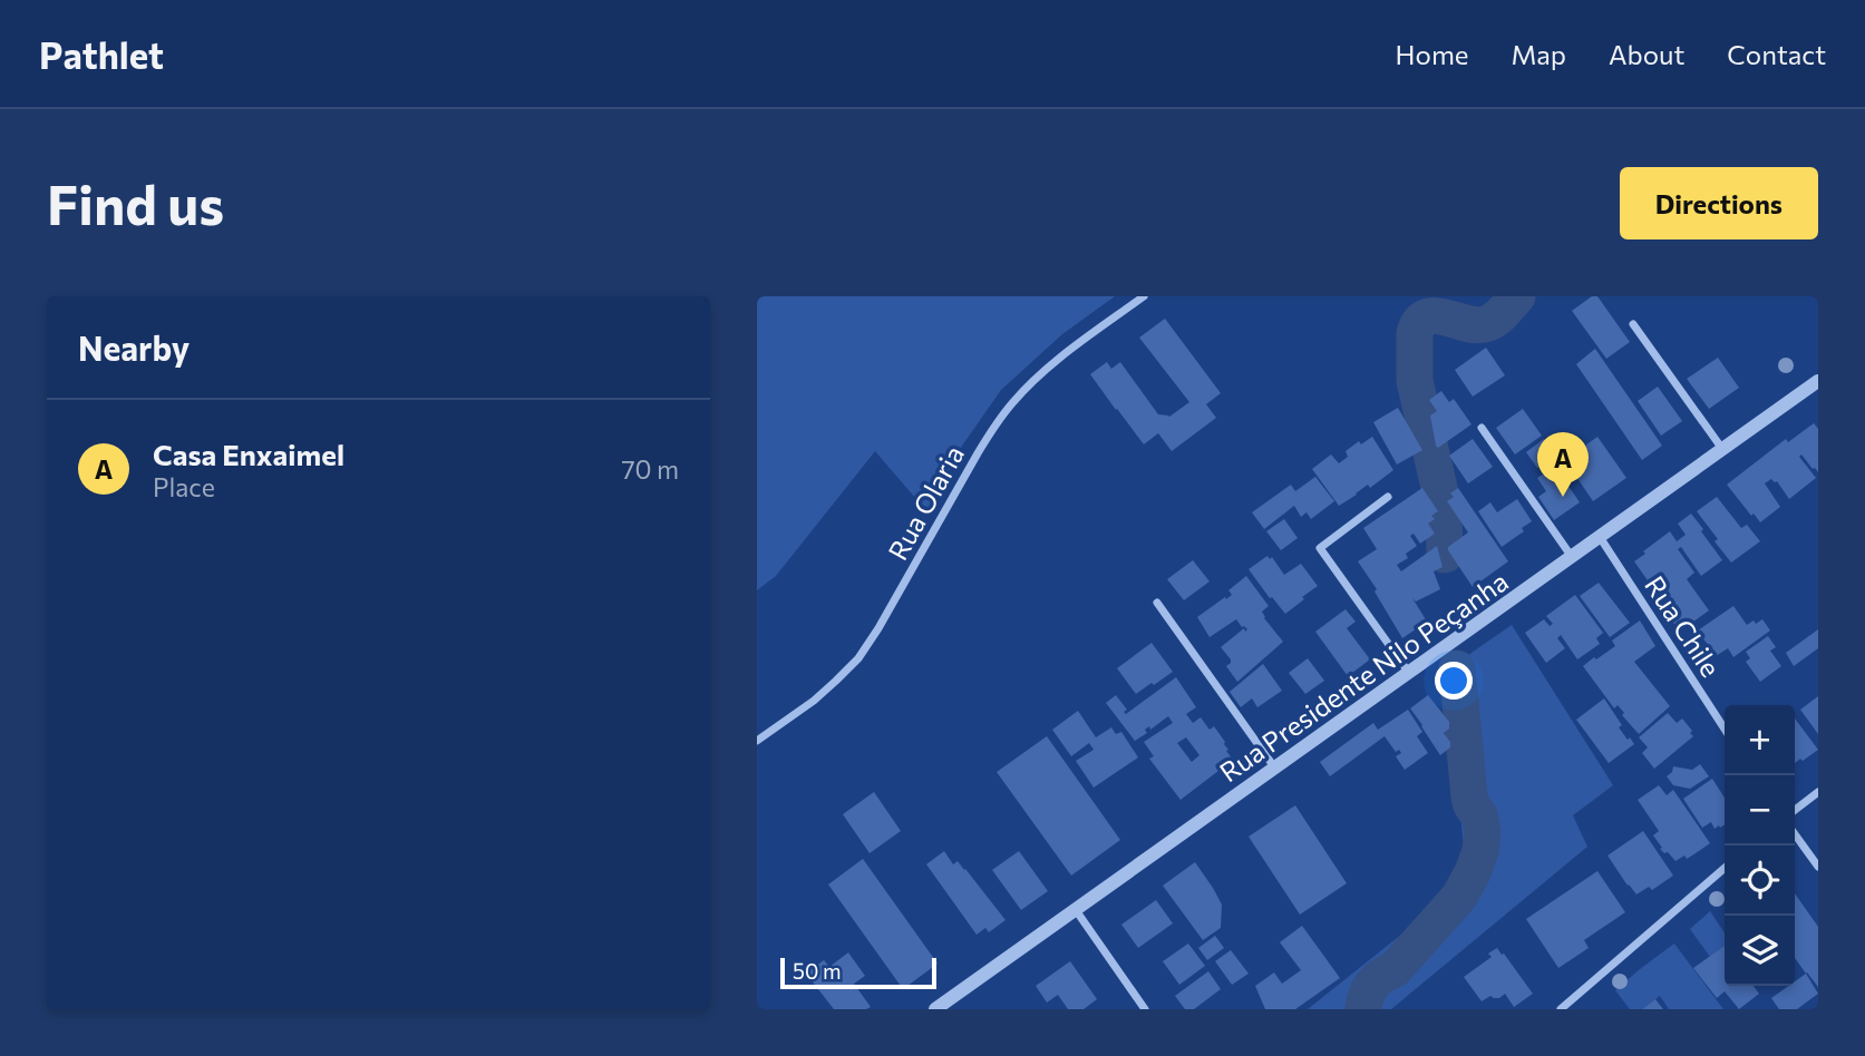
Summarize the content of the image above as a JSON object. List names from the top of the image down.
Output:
{
  "streets": {
    "street": ["Rua Olaria", "Rua Chile", "Rua Presidente Nilo Peçanha"]
  },
  "crossings": [
    ["Rua Chile", "Rua Presidente Nilo Peçanha"]
  ],
  "scale_bar": "50 m",
  "page": {
    "header": "Pathlet",
    "nav": [
      "Home",
      "Map",
      "About",
      "Contact"
    ],
    "buttons": "Directions",
    "title": "Find us",
    "heading": "Nearby",
    "list": [
      {
        "mark": "A",
        "name": "Casa Enxaimel",
        "note": "Place",
        "value": "70 m"
      }
    ],
    "pins": "A",
    "map_buttons": ["+", "−"],
    "scale": "50 m"
  }
}
